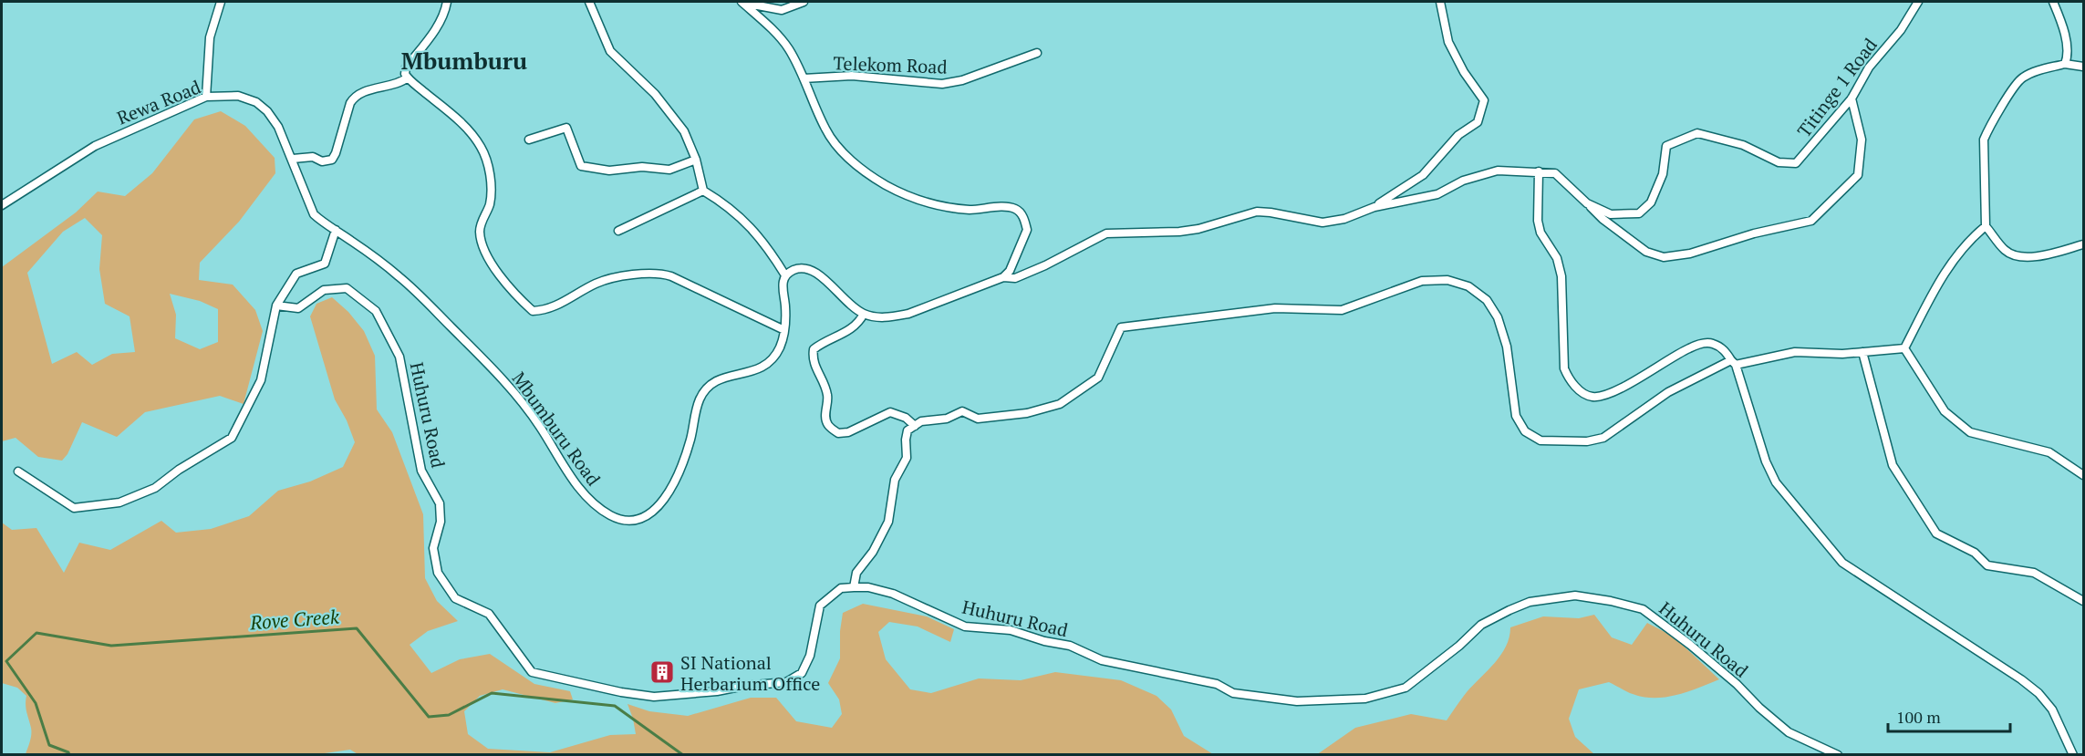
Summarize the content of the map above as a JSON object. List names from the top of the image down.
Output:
{
  "streets": {
    "street": [
      "Telekom Road",
      "Titinge 1 Road",
      "Rewa Road",
      "Huhuru Road",
      "Mbumburu Road"
    ]
  },
  "crossings": [
    ["Rewa Road", "Mbumburu Road"]
  ],
  "districts": ["Mbumburu"],
  "water": ["Rove Creek"],
  "places": {
    "building": ["SI National Herbarium Office"]
  },
  "scale_bar": "100 m"
}
